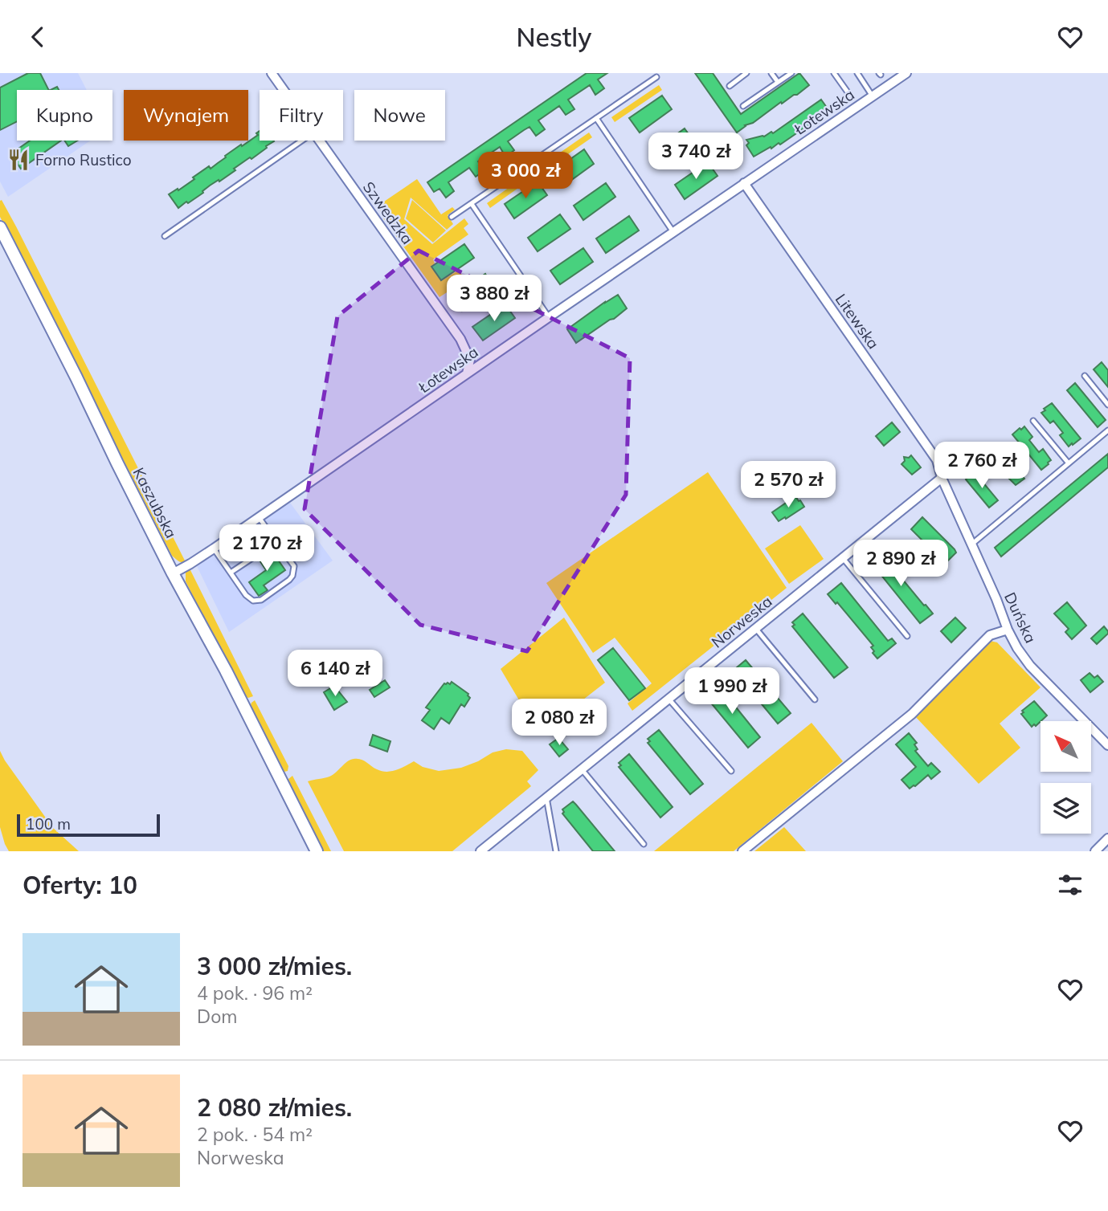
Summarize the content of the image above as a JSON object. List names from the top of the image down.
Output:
{
  "streets": {
    "main road": ["Kaszubska"],
    "street": [
      "Łotewska",
      "Szwedzka",
      "Litewska",
      "Duńska",
      "Norweska"
    ]
  },
  "crossings": [
    ["Łotewska", "Szwedzka"],
    ["Łotewska", "Litewska"],
    ["Łotewska", "Kaszubska"],
    ["Litewska", "Duńska"],
    ["Litewska", "Norweska"],
    ["Duńska", "Norweska"]
  ],
  "places": {
    "restaurant": ["Forno Rustico"]
  },
  "scale_bar": "100 m",
  "north": "top left",
  "page": {
    "header": "Nestly",
    "chip": [
      "Kupno",
      "Wynajem",
      "Filtry",
      "Nowe"
    ],
    "price": [
      "3 740 zł",
      "3 000 zł",
      "3 880 zł",
      "2 760 zł",
      "2 570 zł",
      "2 170 zł",
      "2 890 zł",
      "6 140 zł",
      "1 990 zł",
      "2 080 zł"
    ],
    "scale": "100 m",
    "heading": "Oferty: 10",
    "list": [
      {
        "name": "3 000 zł/mies.",
        "note": "4 pok. · 96 m² · Dom"
      },
      {
        "name": "2 080 zł/mies.",
        "note": "2 pok. · 54 m² · Norweska"
      }
    ]
  }
}
